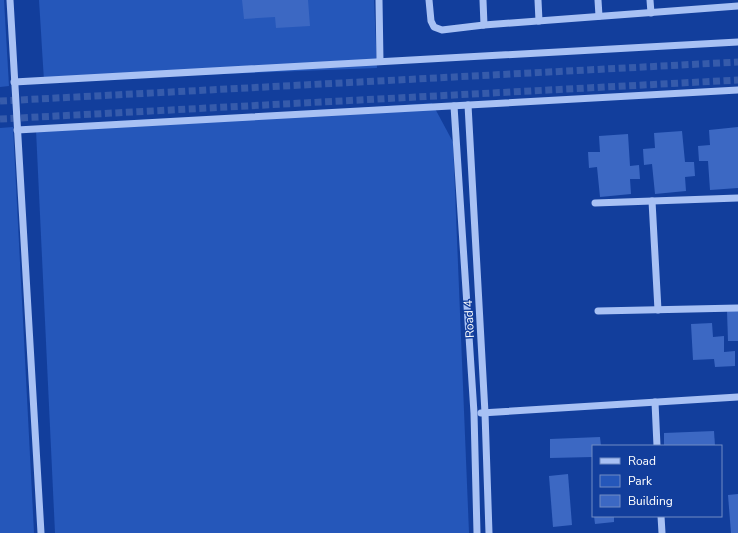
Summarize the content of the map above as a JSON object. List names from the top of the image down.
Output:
{
  "streets": {
    "street": ["Road 4"]
  },
  "legend": ["Road", "Park", "Building"]
}
